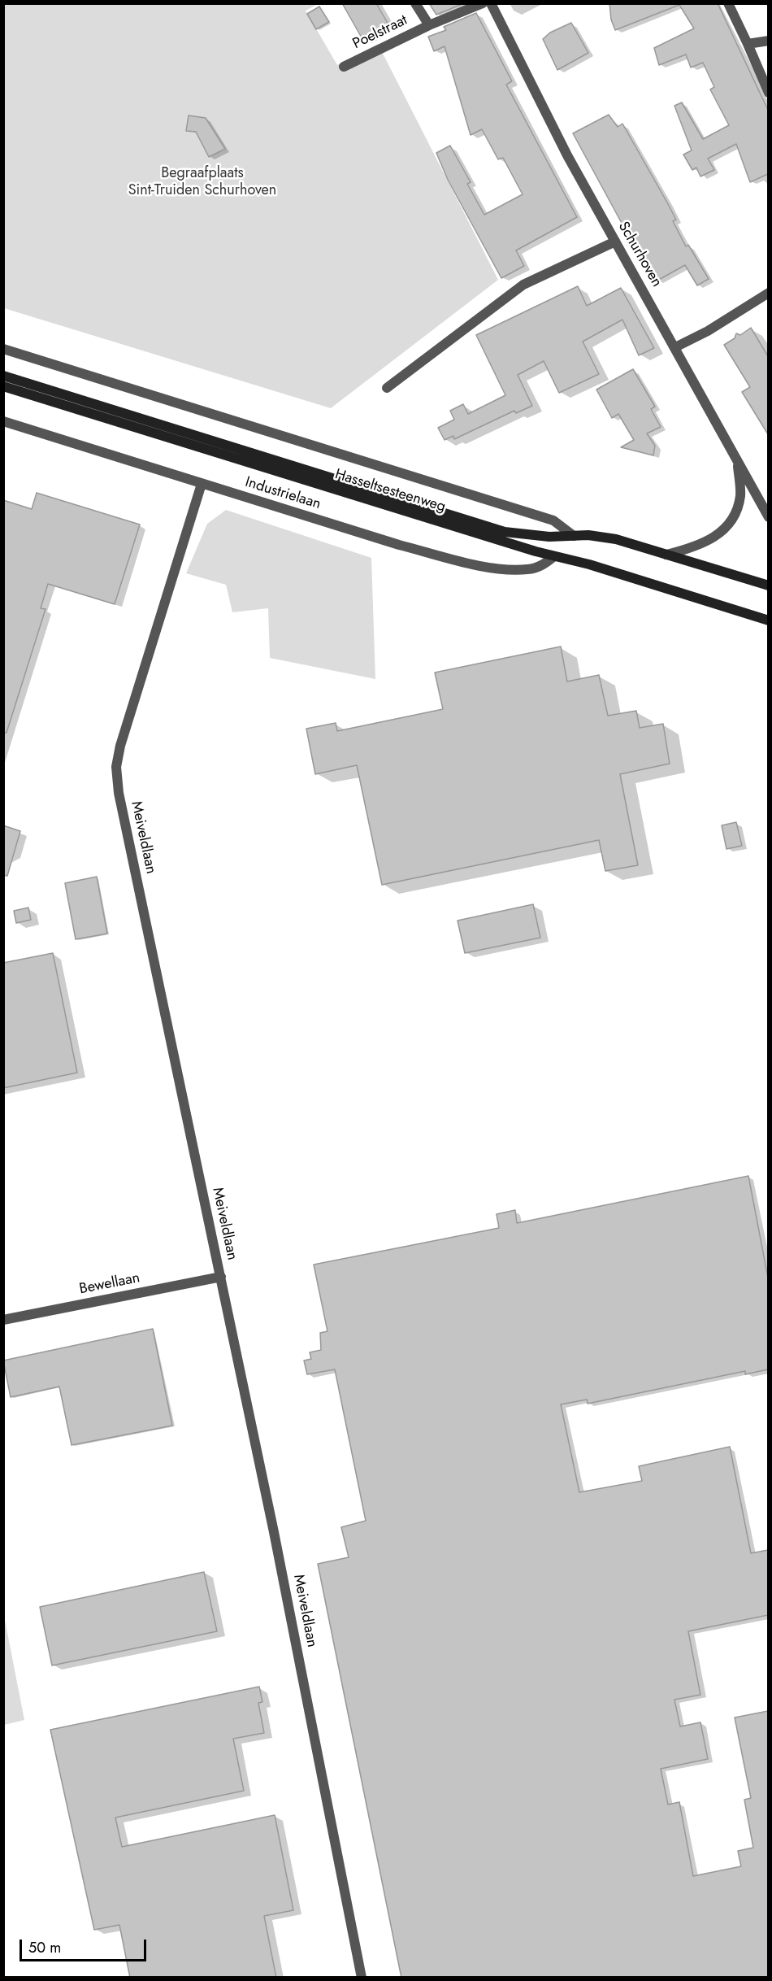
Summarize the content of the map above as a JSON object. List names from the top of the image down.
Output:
{
  "streets": {
    "main road": ["Hasseltsesteenweg"],
    "street": [
      "Poelstraat",
      "Schurhoven",
      "Industrielaan",
      "Meiveldlaan",
      "Bewellaan"
    ]
  },
  "crossings": [
    ["Hasseltsesteenweg", "Industrielaan"],
    ["Industrielaan", "Meiveldlaan"],
    ["Meiveldlaan", "Bewellaan"]
  ],
  "parks": ["Begraafplaats Sint-Truiden Schurhoven"],
  "scale_bar": "50 m"
}
